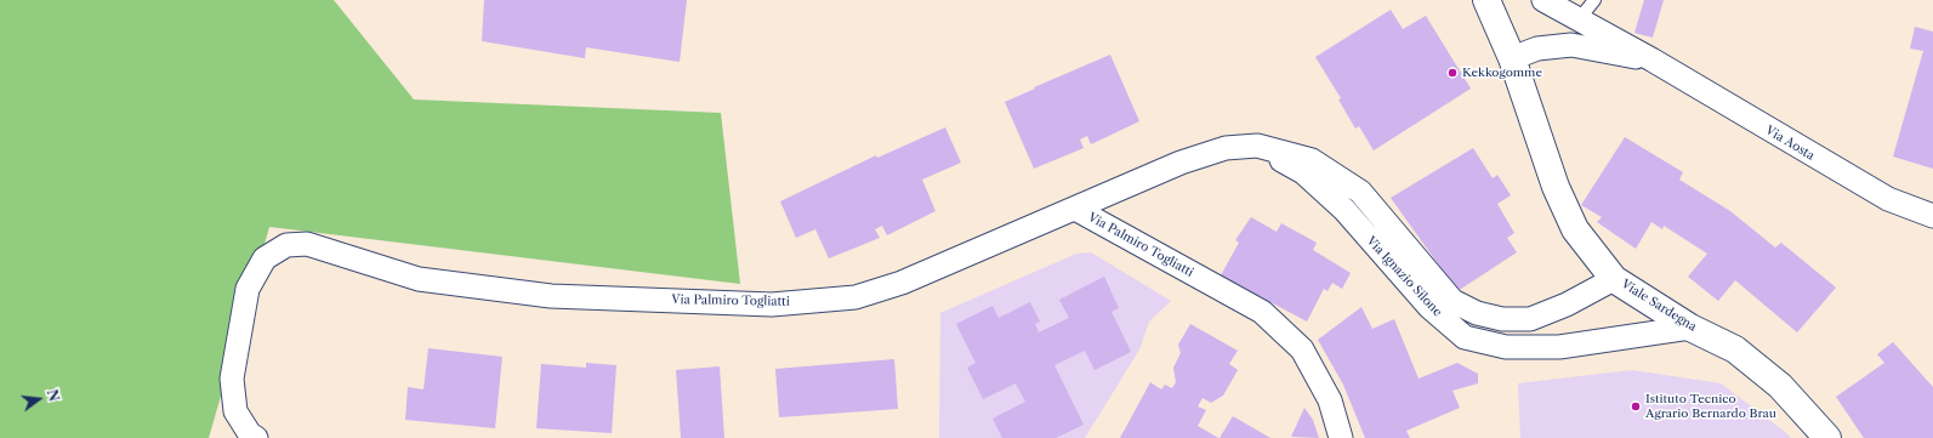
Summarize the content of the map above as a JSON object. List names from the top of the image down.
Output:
{
  "streets": {
    "street": [
      "Via Aosta",
      "Via Palmiro Togliatti",
      "Via Ignazio Silone",
      "Viale Sardegna"
    ]
  },
  "crossings": [
    ["Via Aosta", "Viale Sardegna"],
    ["Via Palmiro Togliatti", "Via Ignazio Silone"],
    ["Via Ignazio Silone", "Viale Sardegna"]
  ],
  "places": ["Kekkogomme", "Istituto Tecnico Agrario Bernardo Brau"],
  "north": "right"
}
